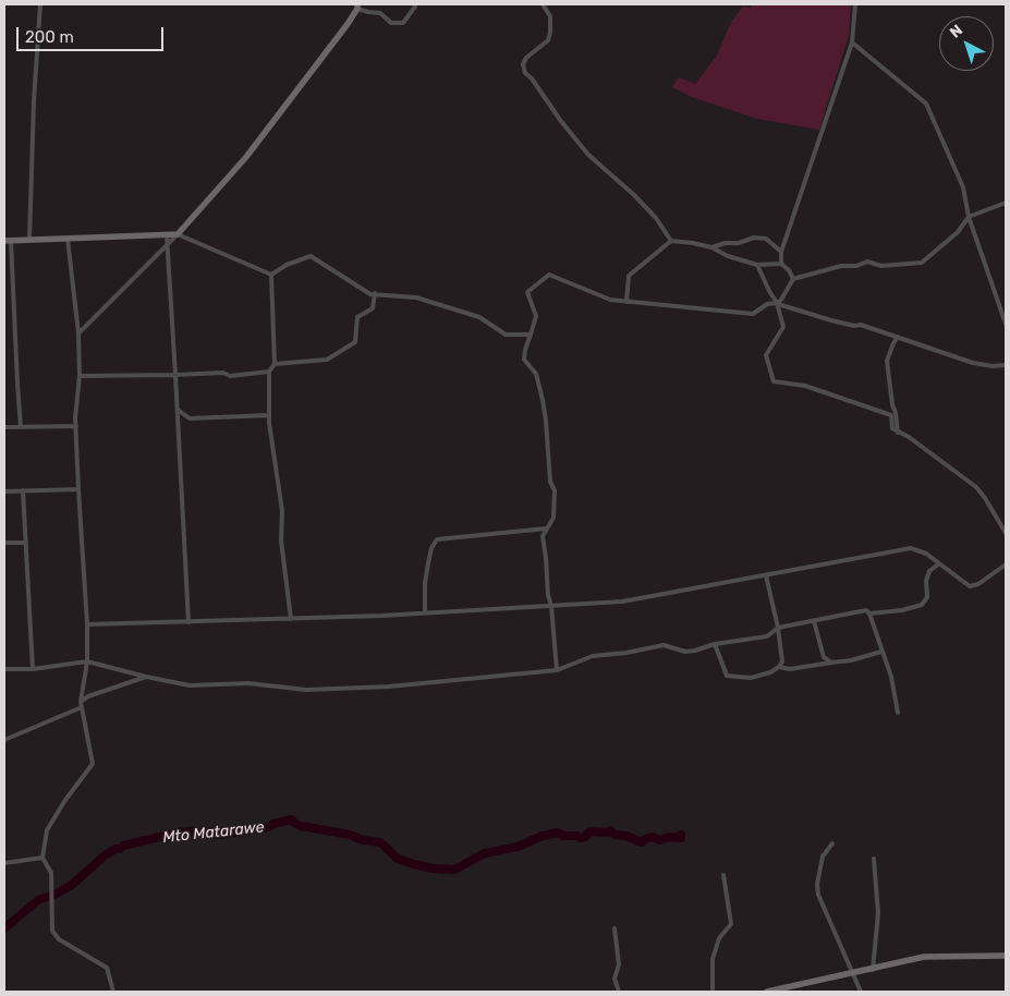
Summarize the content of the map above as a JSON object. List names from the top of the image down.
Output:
{
  "water": ["Mto Matarawe"],
  "scale_bar": "200 m",
  "north": "top left"
}
